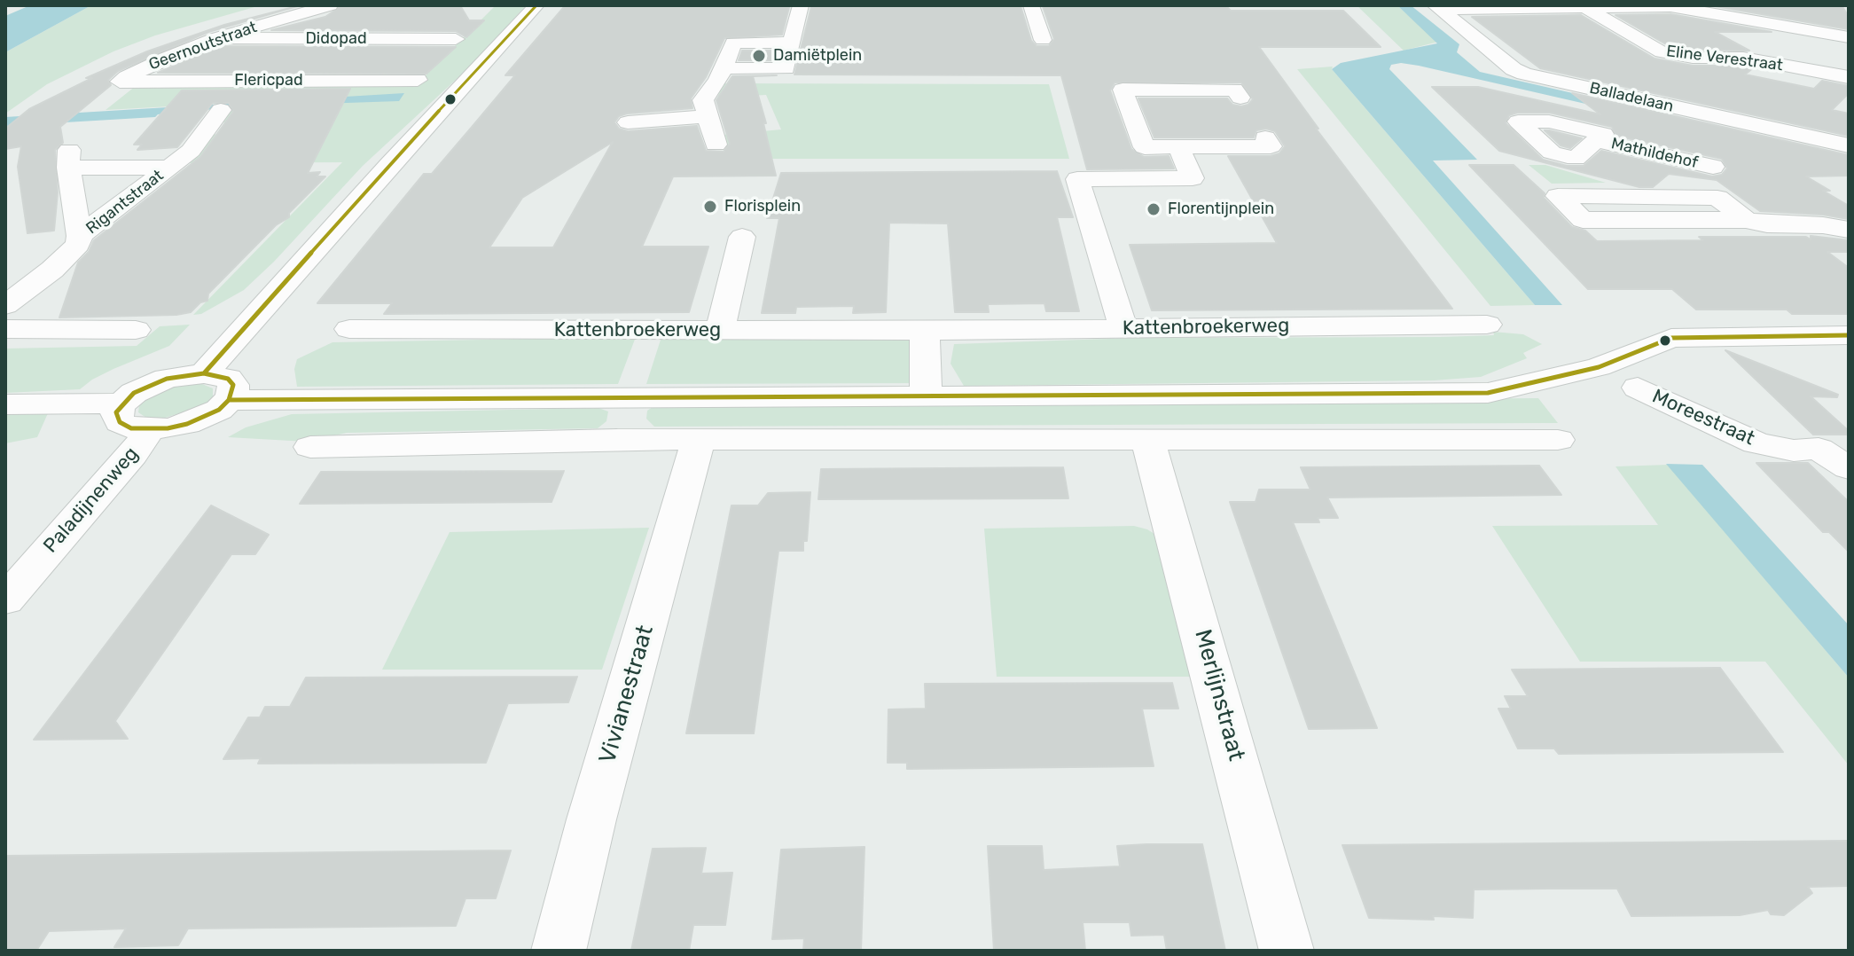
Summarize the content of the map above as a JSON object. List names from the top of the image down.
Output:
{
  "streets": {
    "street": [
      "Didopad",
      "Geernoutstraat",
      "Eline Verestraat",
      "Flericpad",
      "Balladelaan",
      "Mathildehof",
      "Rigantstraat",
      "Kattenbroekerweg",
      "Moreestraat",
      "Paladijnenweg",
      "Vivianestraat",
      "Merlijnstraat"
    ]
  },
  "crossings": [
    ["Didopad", "Geernoutstraat"],
    ["Geernoutstraat", "Flericpad"]
  ],
  "places": ["Damiëtplein", "Florisplein", "Florentijnplein"]
}
